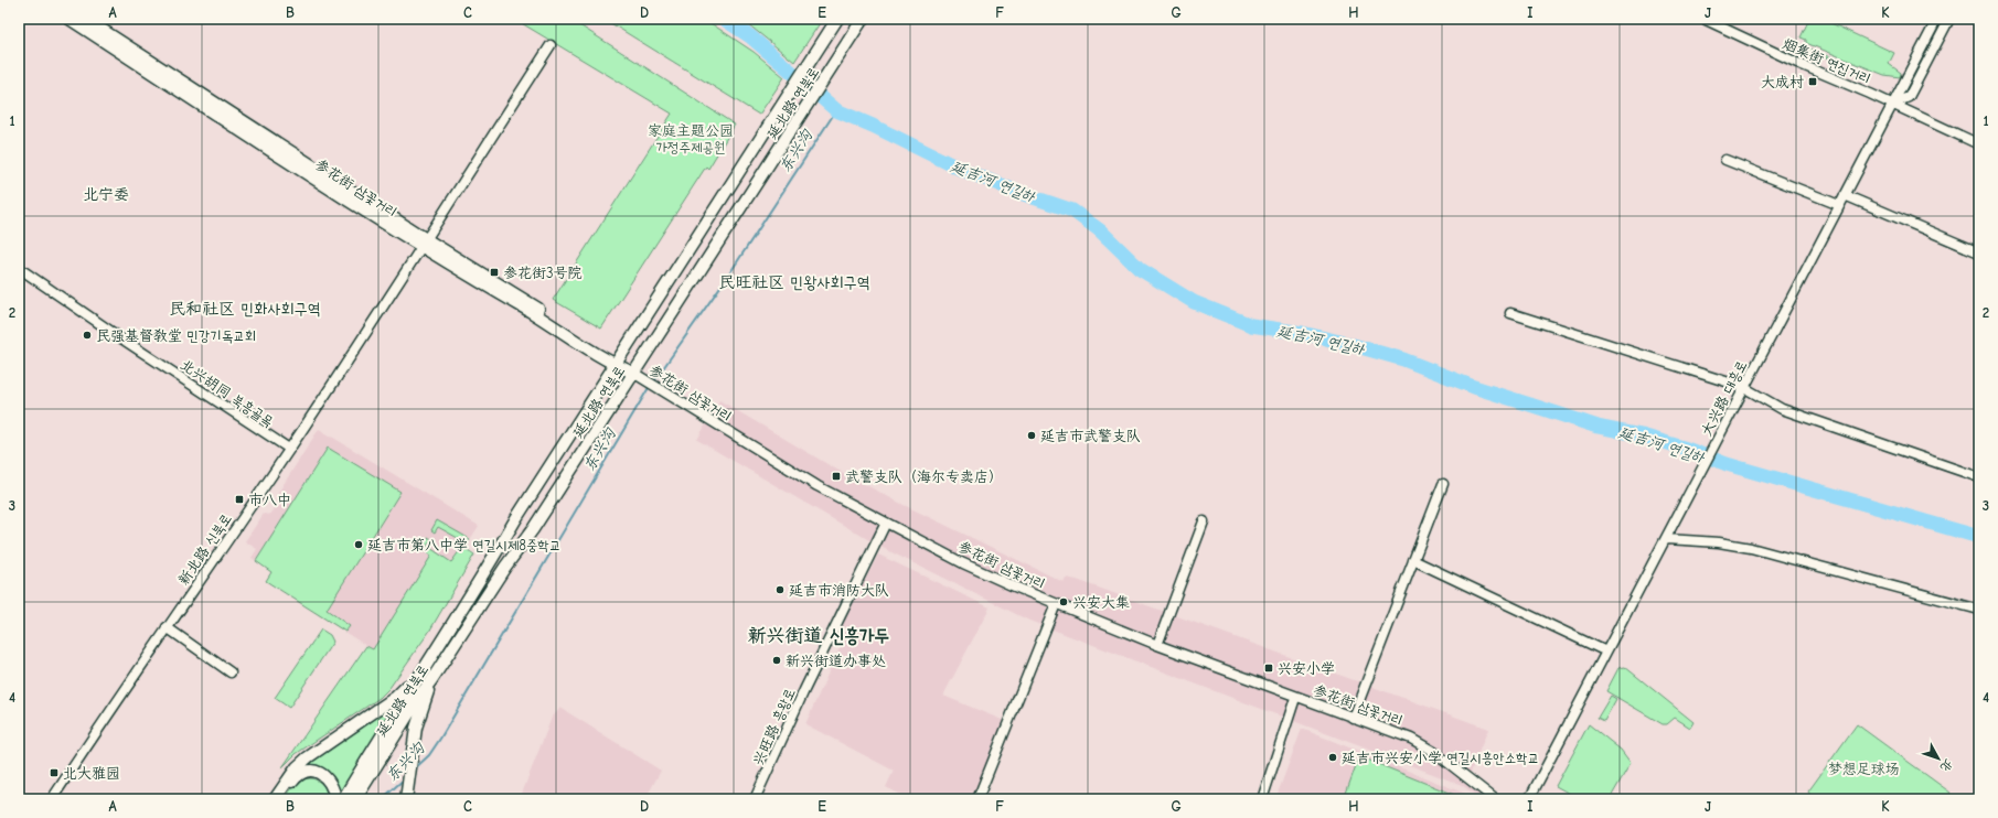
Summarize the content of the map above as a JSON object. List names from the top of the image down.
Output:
{
  "streets": {
    "main road": ["延北路 연북로", "参花街 삼꽃거리"],
    "street": [
      "烟集街 연집거리",
      "北兴胡同 북흥골목",
      "大兴路 대흥로",
      "新北路 신북로",
      "兴旺路 흥왕로"
    ]
  },
  "crossings": [
    ["烟集街 연집거리", "大兴路 대흥로"],
    ["延北路 연북로", "参花街 삼꽃거리"],
    ["参花街 삼꽃거리", "新北路 신북로"],
    ["参花街 삼꽃거리", "兴旺路 흥왕로"],
    ["北兴胡同 북흥골목", "新北路 신북로"]
  ],
  "districts": [
    "北宁委",
    "民旺社区 민왕사회구역",
    "民和社区 민화사회구역",
    "新兴街道 신흥가두"
  ],
  "water": ["东兴沟", "延吉河 연길하"],
  "parks": ["家庭主题公园 가정주제공원", "梦想足球场"],
  "places": {
    "transit": [
      "大成村",
      "参花街3号院",
      "武警支队（海尔专卖店）",
      "市八中",
      "兴安小学",
      "北大雅园"
    ],
    "other": [
      "民强基督教堂 민강기독교회",
      "延吉市武警支队",
      "延吉市第八中学 연길시제8중학교",
      "延吉市消防大队",
      "兴安大集",
      "新兴街道办事处",
      "延吉市兴安小学 연길시흥안소학교"
    ]
  },
  "north": "bottom right",
  "grid": {
    "columns": [
      "A",
      "B",
      "C",
      "D",
      "E",
      "F",
      "G",
      "H",
      "I",
      "J",
      "K"
    ],
    "rows": [
      "1",
      "2",
      "3",
      "4"
    ]
  }
}
